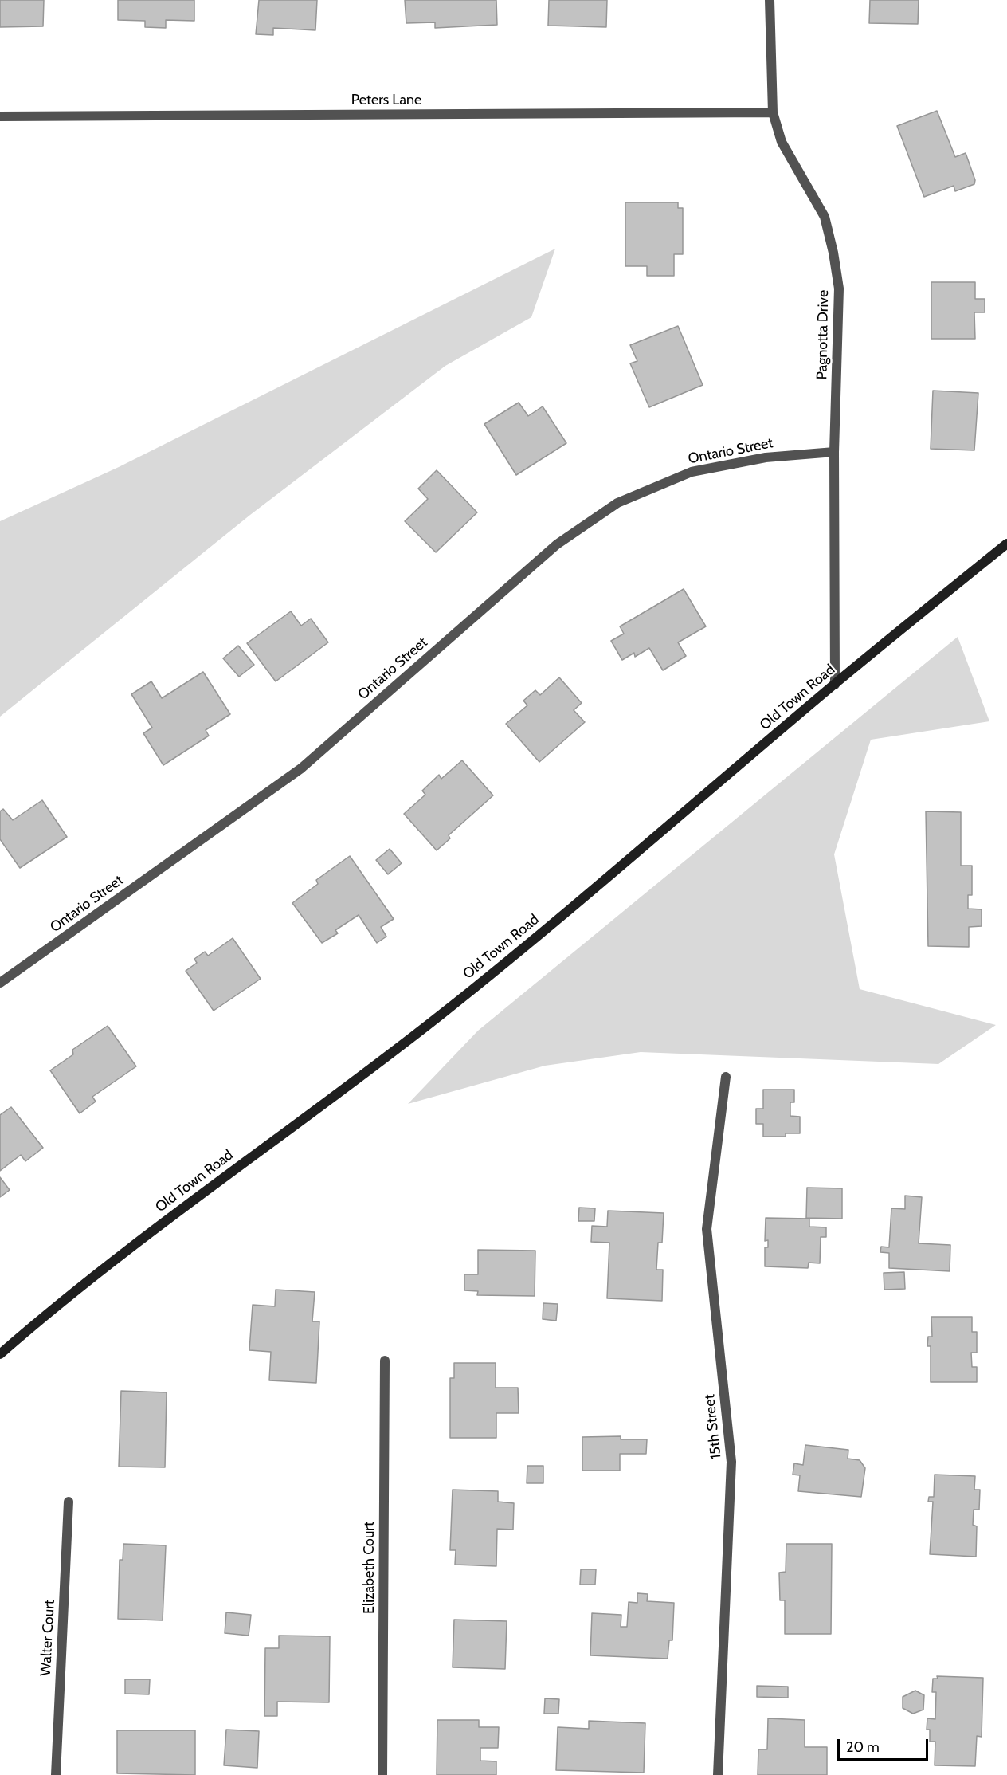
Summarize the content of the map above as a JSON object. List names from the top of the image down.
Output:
{
  "streets": {
    "main road": ["Old Town Road"],
    "street": [
      "Peters Lane",
      "Pagnotta Drive",
      "Ontario Street",
      "15th Street",
      "Elizabeth Court",
      "Walter Court"
    ]
  },
  "crossings": [
    ["Peters Lane", "Pagnotta Drive"],
    ["Pagnotta Drive", "Ontario Street"],
    ["Pagnotta Drive", "Old Town Road"]
  ],
  "scale_bar": "20 m"
}
